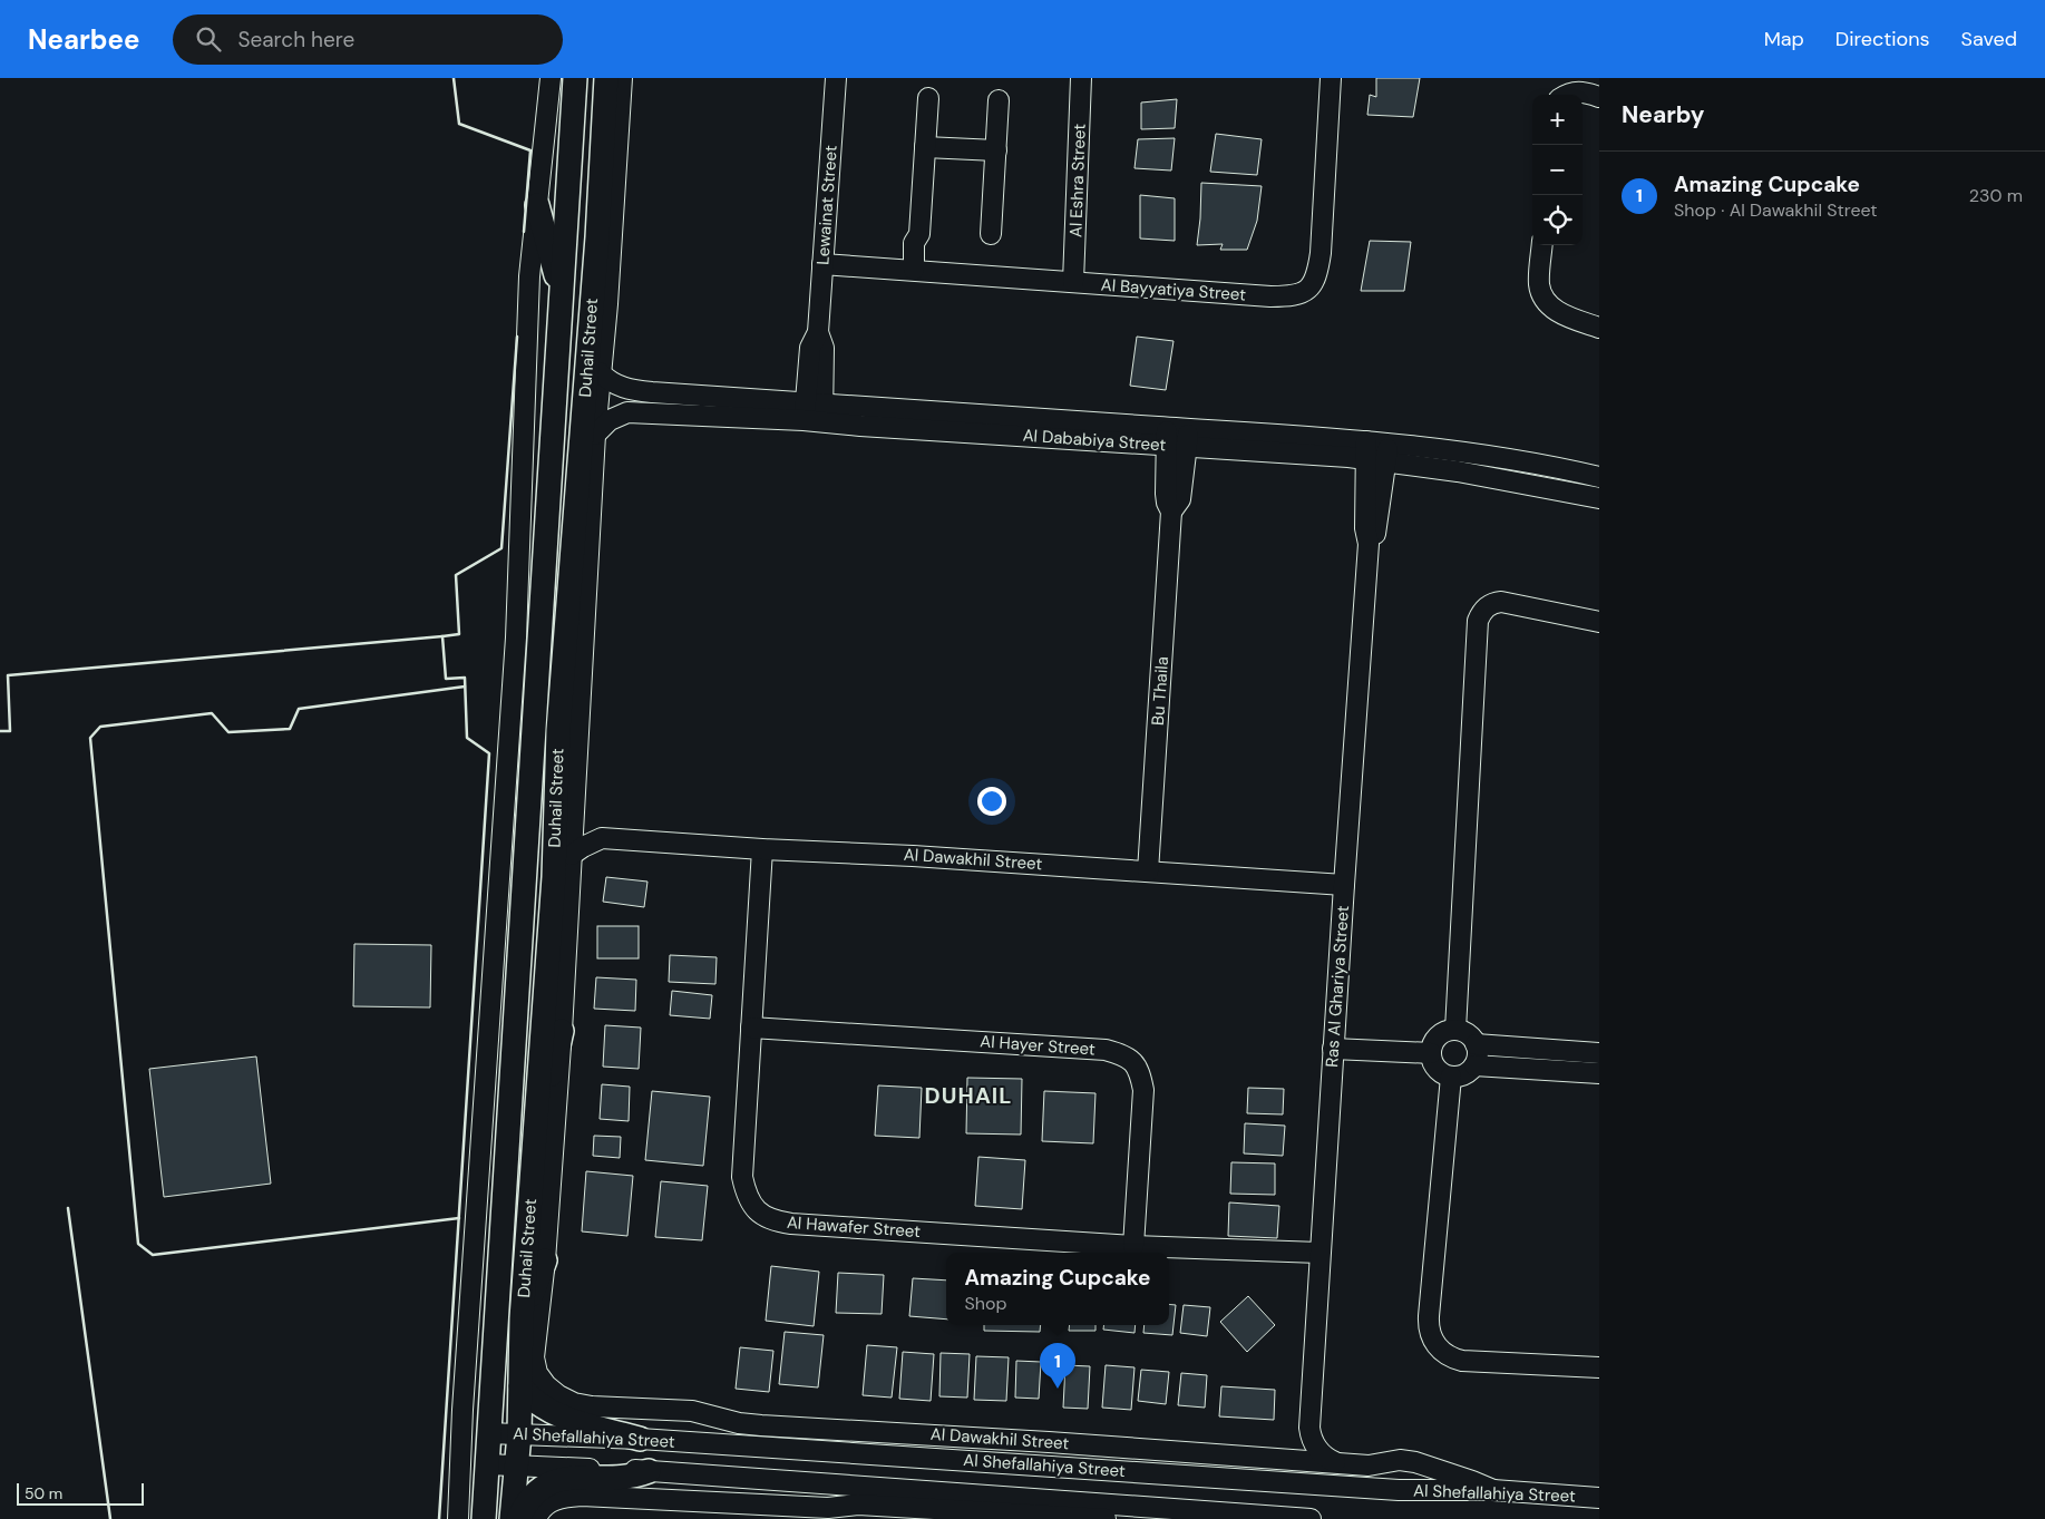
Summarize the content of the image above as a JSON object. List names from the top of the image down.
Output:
{
  "streets": {
    "main road": ["Duhail Street"],
    "street": [
      "Al Eshra Street",
      "Lewainat Street",
      "Al Bayyatiya Street",
      "Al Dababiya Street",
      "Bu Thaila",
      "Al Dawakhil Street",
      "Ras Al Ghariya Street",
      "Al Hayer Street",
      "Al Hawafer Street",
      "Al Shefallahiya Street"
    ]
  },
  "crossings": [
    ["Al Eshra Street", "Al Bayyatiya Street"],
    ["Lewainat Street", "Al Bayyatiya Street"],
    ["Lewainat Street", "Al Dababiya Street"],
    ["Duhail Street", "Al Dababiya Street"],
    ["Duhail Street", "Al Dawakhil Street"],
    ["Duhail Street", "Al Shefallahiya Street"],
    ["Al Dababiya Street", "Bu Thaila"],
    ["Al Dababiya Street", "Ras Al Ghariya Street"],
    ["Bu Thaila", "Al Dawakhil Street"],
    ["Al Dawakhil Street", "Ras Al Ghariya Street"],
    ["Al Dawakhil Street", "Al Hawafer Street"],
    ["Al Dawakhil Street", "Al Shefallahiya Street"],
    ["Ras Al Ghariya Street", "Al Hawafer Street"],
    ["Al Hayer Street", "Al Hawafer Street"]
  ],
  "districts": ["DUHAIL"],
  "scale_bar": "50 m",
  "page": {
    "header": "Nearbee",
    "search": "Search here",
    "nav": ["Map", "Directions", "Saved"],
    "heading": "Nearby",
    "map_buttons": ["+", "−"],
    "list": [
      {
        "mark": "1",
        "name": "Amazing Cupcake",
        "note": "Shop · Al Dawakhil Street",
        "value": "230 m"
      }
    ],
    "popup": ["Amazing Cupcake", "Shop"],
    "pins": "1",
    "scale": "50 m"
  }
}
